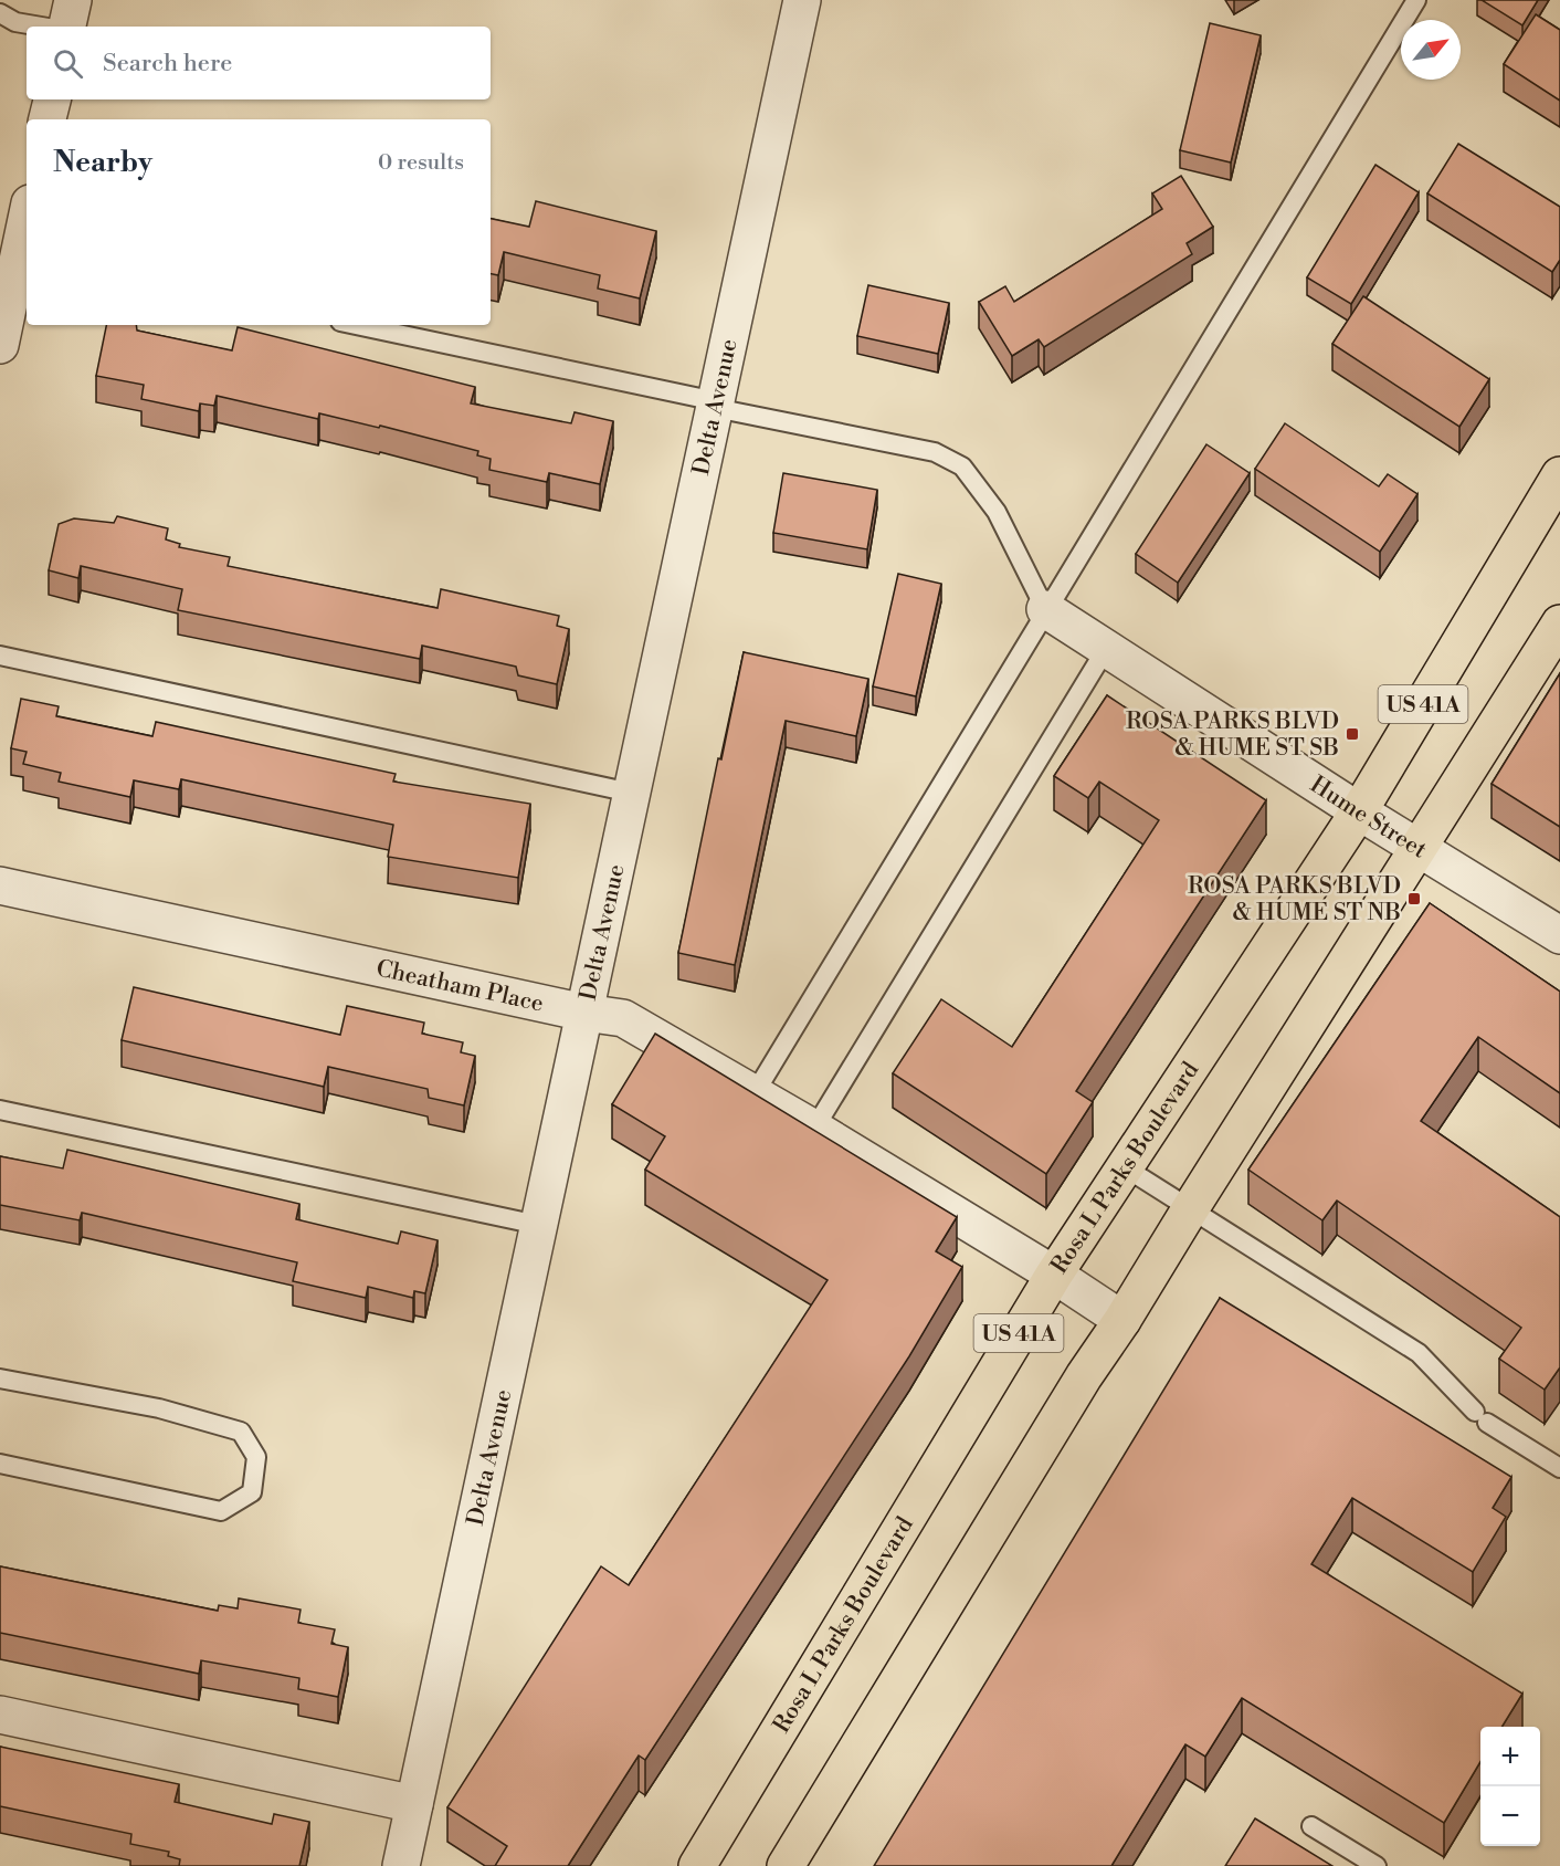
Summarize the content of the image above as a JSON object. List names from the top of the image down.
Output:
{
  "streets": {
    "main road": ["US 41A", "Rosa L Parks Boulevard"],
    "street": ["Delta Avenue", "Hume Street", "Cheatham Place"]
  },
  "crossings": [
    ["Delta Avenue", "Cheatham Place"],
    ["US 41A", "Hume Street"],
    ["US 41A", "Cheatham Place"],
    ["Hume Street", "Rosa L Parks Boulevard"],
    ["Cheatham Place", "Rosa L Parks Boulevard"]
  ],
  "places": {
    "transit": ["ROSA PARKS BLVD & HUME ST SB", "ROSA PARKS BLVD & HUME ST NB"]
  },
  "north": "top right",
  "page": {
    "search": "Search here",
    "heading": ["Nearby", "0 results"],
    "map_buttons": ["+", "−"]
  }
}
